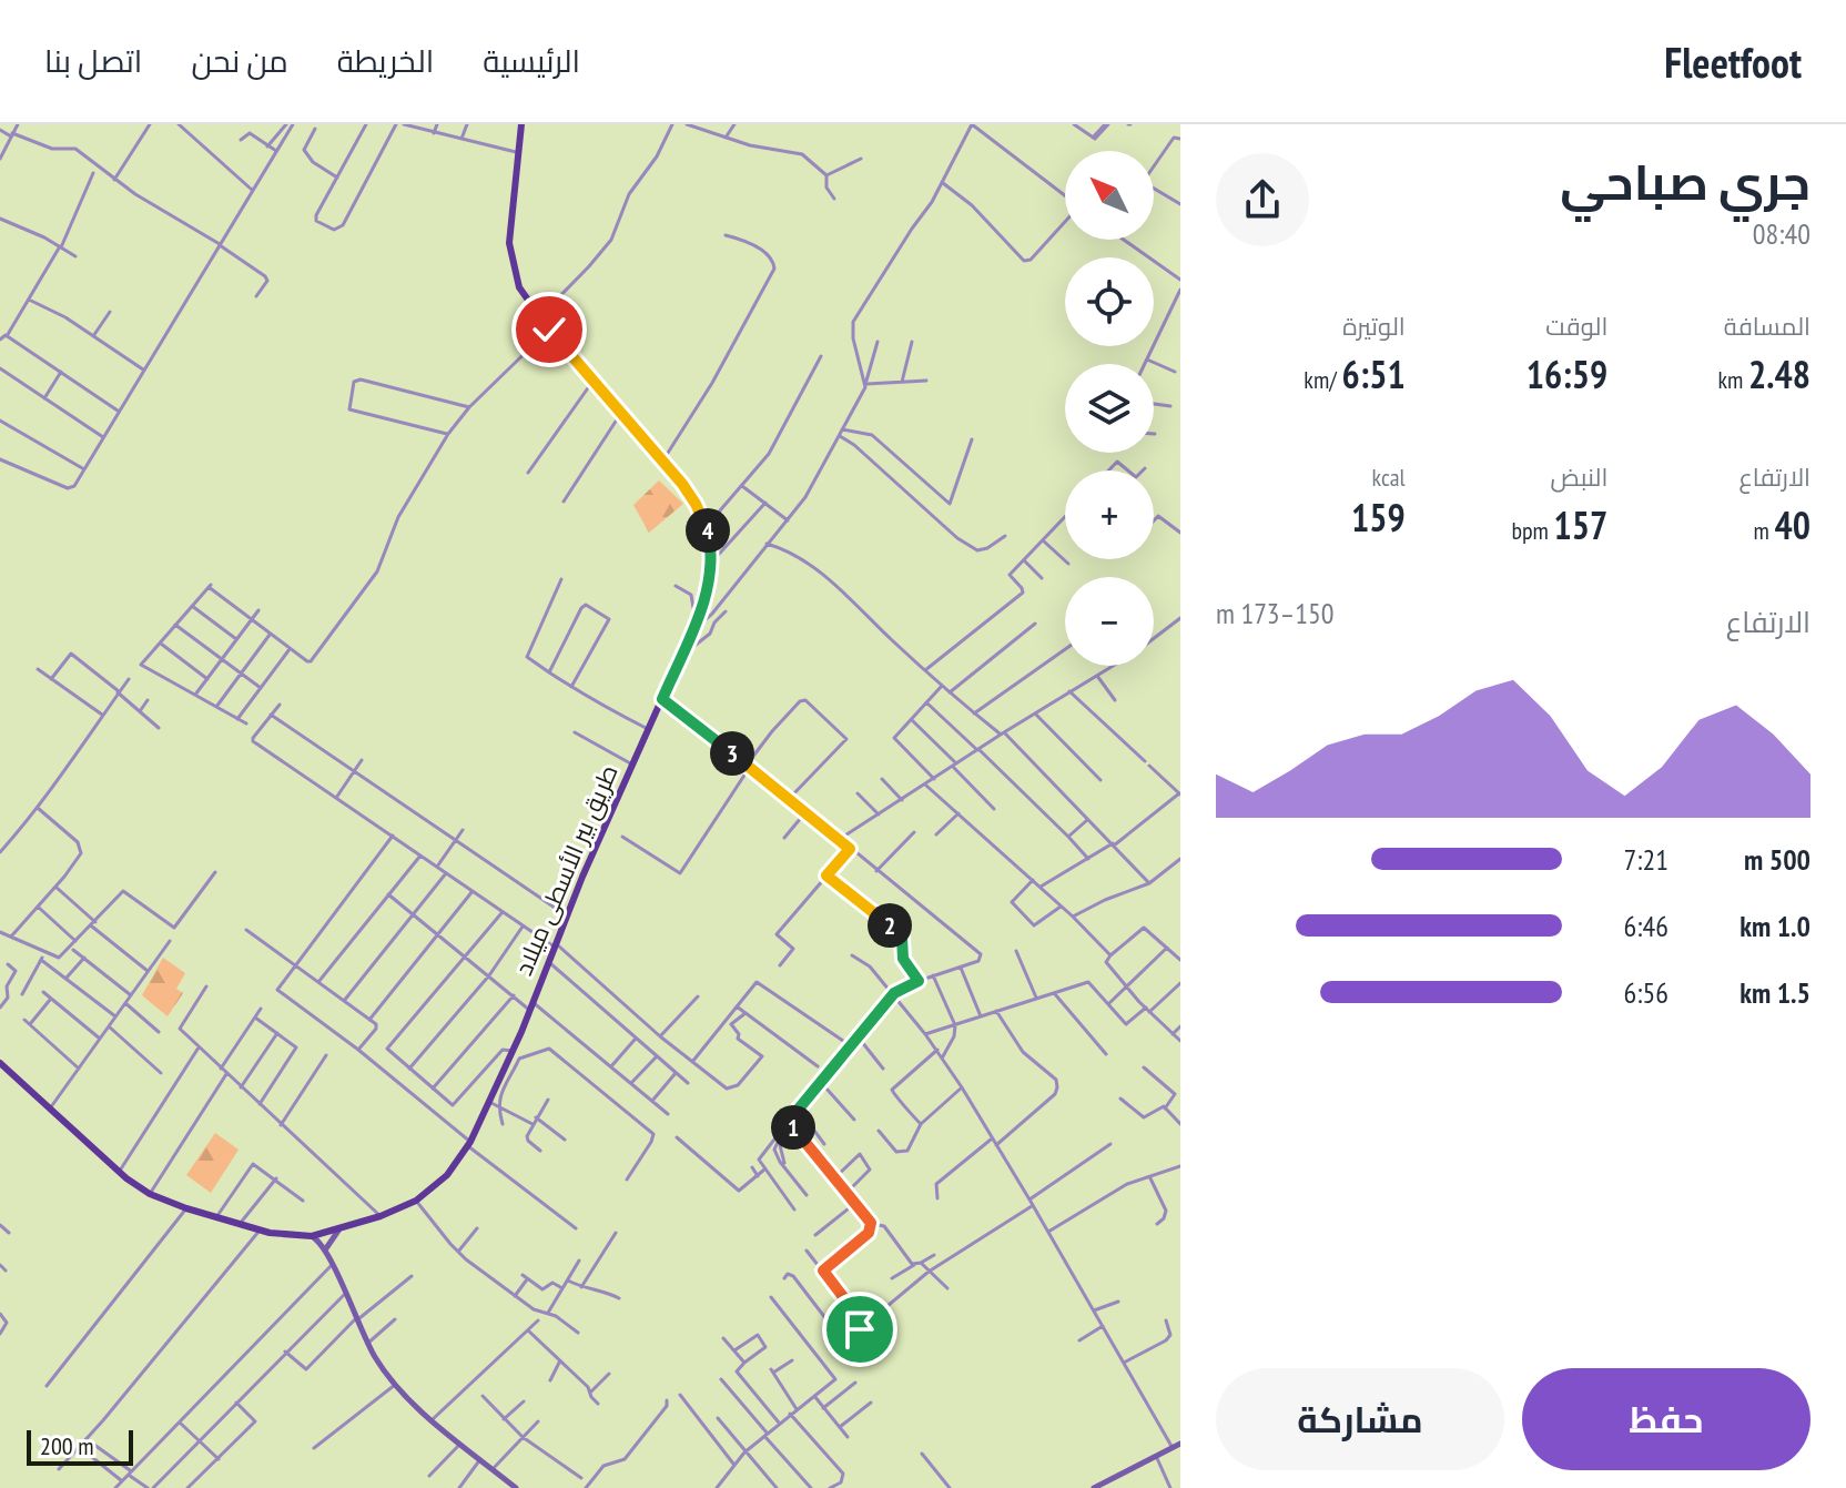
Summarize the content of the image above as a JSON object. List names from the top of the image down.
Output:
{
  "streets": {
    "main road": ["طريق بير الأسطى ميلاد"]
  },
  "scale_bar": "200 m",
  "north": "top left",
  "page": {
    "header": "Fleetfoot",
    "nav": [
      "الرئيسية",
      "الخريطة",
      "من نحن",
      "اتصل بنا"
    ],
    "heading": ["جري صباحي", "08:40"],
    "map_buttons": ["+", "−"],
    "stats": [
      ["المسافة", "2.48 km"],
      ["الوقت", "16:59"],
      ["الوتيرة", "6:51 /km"],
      ["الارتفاع", "40 m"],
      ["النبض", "157 bpm"],
      ["kcal", "159"]
    ],
    "pins": [
      "4",
      "3",
      "2",
      "1"
    ],
    "chart": ["الارتفاع", "150–173 m"],
    "list": [
      {
        "name": "500 m",
        "note": "7:21"
      },
      {
        "name": "1.0 km",
        "note": "6:46"
      },
      {
        "name": "1.5 km",
        "note": "6:56"
      }
    ],
    "buttons": ["حفظ", "مشاركة"],
    "scale": "200 m"
  }
}
